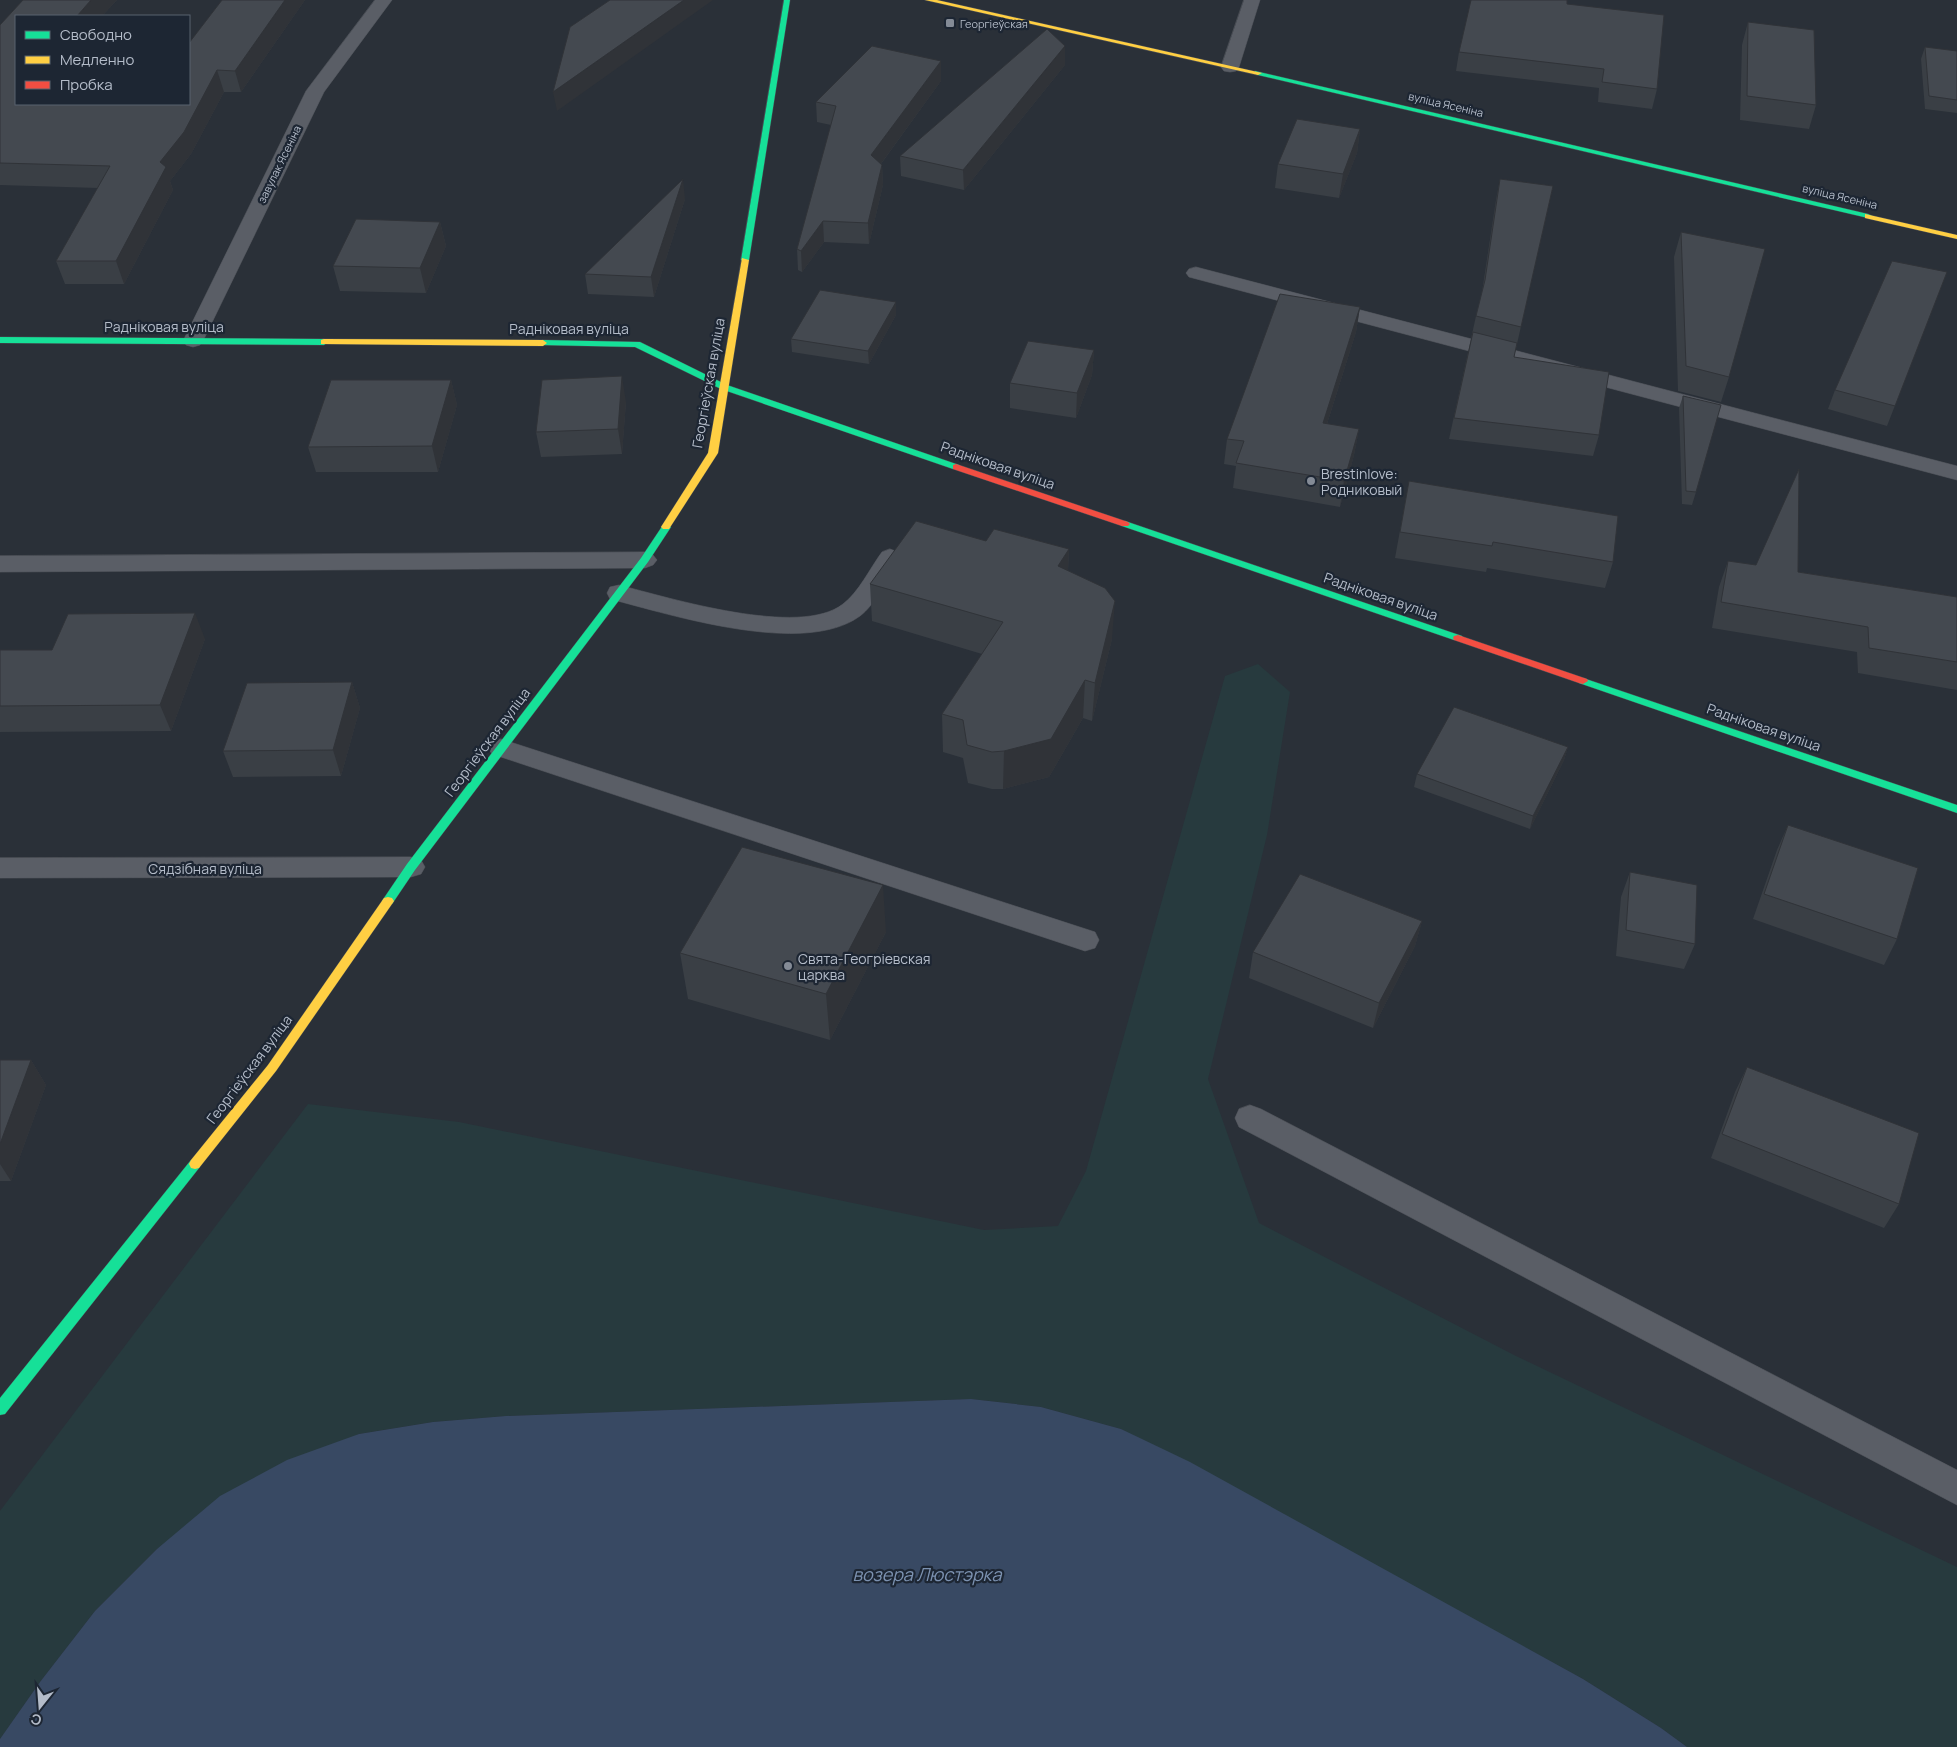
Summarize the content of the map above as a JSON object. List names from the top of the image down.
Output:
{
  "streets": {
    "street": [
      "вуліца Ясеніна",
      "завулак Ясеніна",
      "Радніковая вуліца",
      "Георгіеўская вуліца",
      "Сядзібная вуліца"
    ]
  },
  "crossings": [
    ["завулак Ясеніна", "Радніковая вуліца"],
    ["Радніковая вуліца", "Георгіеўская вуліца"],
    ["Георгіеўская вуліца", "Сядзібная вуліца"]
  ],
  "water": ["возера Люстэрка"],
  "places": {
    "transit": ["Георгіеўская"],
    "other": ["Brestinlove: Родниковый", "Свята-Геогріевская царква"]
  },
  "legend": ["Свободно", "Медленно", "Пробка"],
  "north": "bottom"
}
